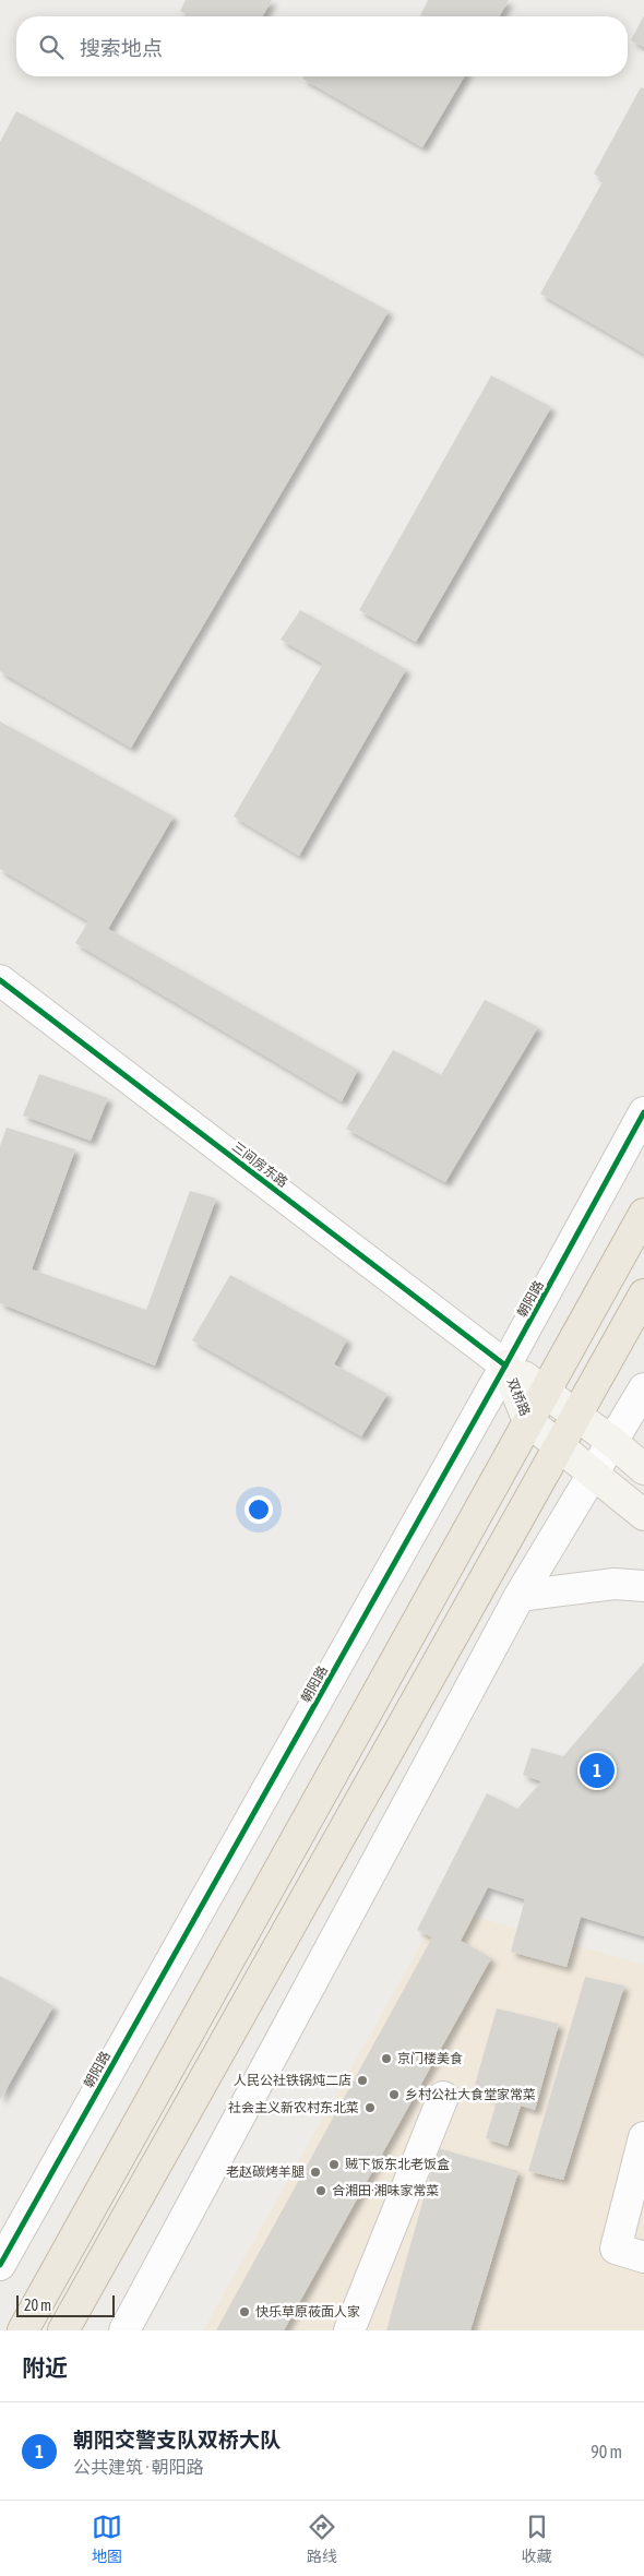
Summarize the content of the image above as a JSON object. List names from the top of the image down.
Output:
{
  "streets": {
    "main road": ["双桥路"],
    "street": ["三间房东路", "朝阳路"]
  },
  "crossings": [
    ["三间房东路", "朝阳路"],
    ["三间房东路", "双桥路"],
    ["朝阳路", "双桥路"]
  ],
  "places": [
    "京门楼美食",
    "人民公社铁锅炖二店",
    "乡村公社大食堂家常菜",
    "社会主义新农村东北菜",
    "贼下饭东北老饭盒",
    "老赵碳烤羊腿",
    "合湘田·湘味家常菜",
    "快乐草原莜面人家"
  ],
  "scale_bar": "20 m",
  "page": {
    "search": "搜索地点",
    "pins": "1",
    "scale": "20 m",
    "heading": "附近",
    "list": [
      {
        "mark": "1",
        "name": "朝阳交警支队双桥大队",
        "note": "公共建筑 · 朝阳路",
        "value": "90 m"
      }
    ],
    "nav": ["地图", "路线", "收藏"]
  }
}
